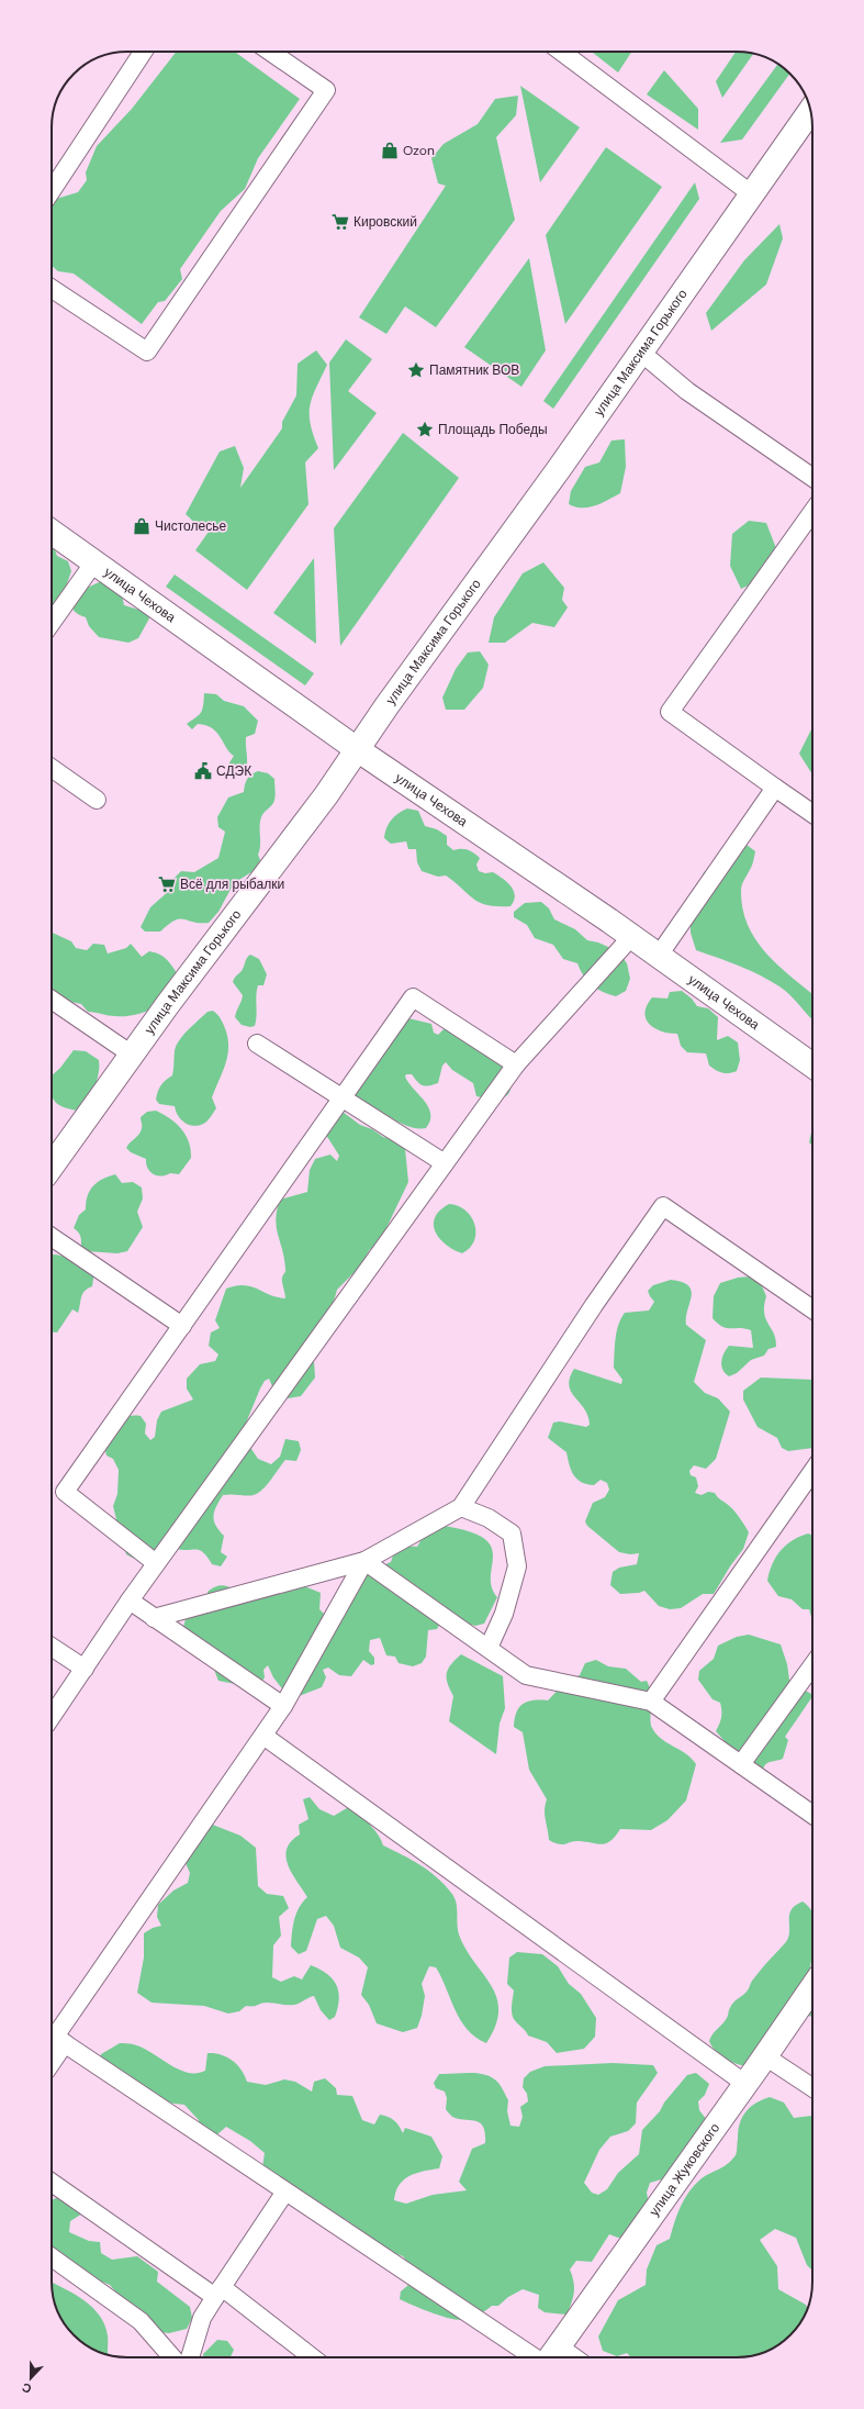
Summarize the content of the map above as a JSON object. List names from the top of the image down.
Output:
{
  "streets": {
    "street": ["улица Максима Горького", "улица Чехова", "улица Жуковского"]
  },
  "crossings": [
    ["улица Максима Горького", "улица Чехова"]
  ],
  "places": {
    "shop": ["Ozon", "Чистолесье"],
    "supermarket": ["Кировский", "Всё для рыбалки"],
    "place": ["Памятник ВОВ", "Площадь Победы"],
    "public building": ["СДЭК"]
  },
  "north": "bottom"
}
